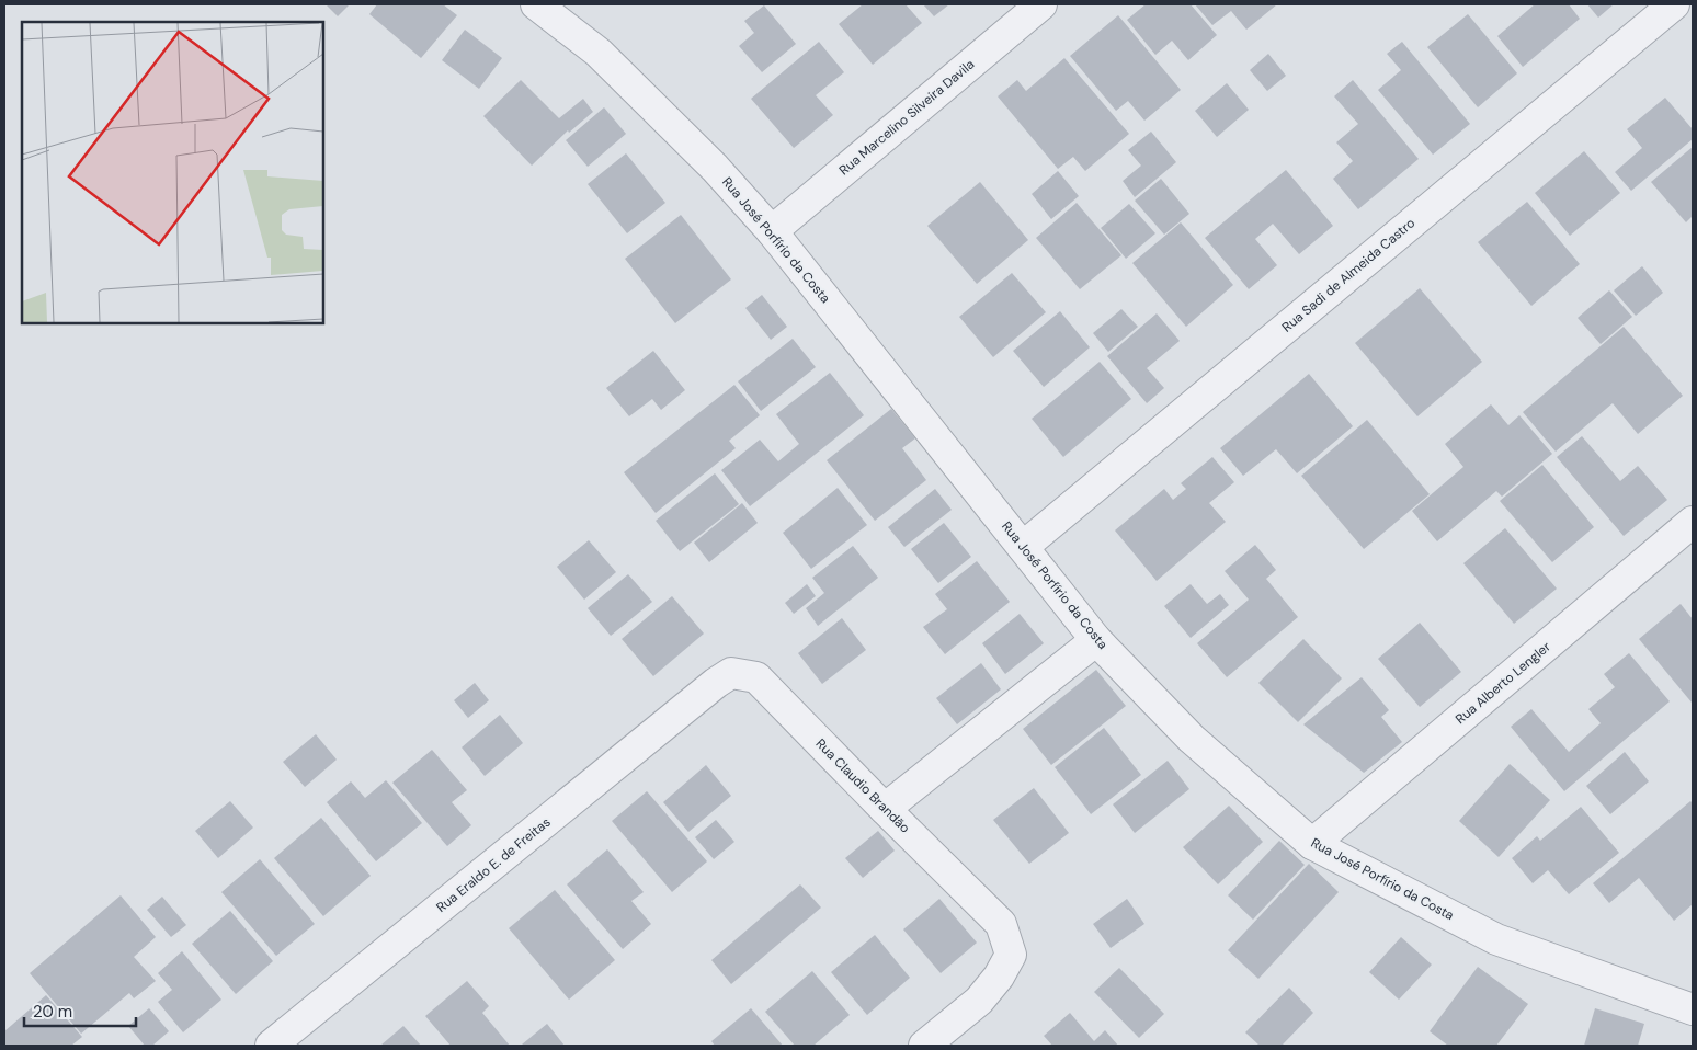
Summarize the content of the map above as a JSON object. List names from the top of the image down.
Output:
{
  "streets": {
    "street": [
      "Rua Marcelino Silveira Davila",
      "Rua José Porfírio da Costa",
      "Rua Sadi de Almeida Castro",
      "Rua Alberto Lengler",
      "Rua Claudio Brandão",
      "Rua Eraldo E. de Freitas"
    ]
  },
  "crossings": [
    ["Rua Marcelino Silveira Davila", "Rua José Porfírio da Costa"],
    ["Rua José Porfírio da Costa", "Rua Sadi de Almeida Castro"],
    ["Rua José Porfírio da Costa", "Rua Alberto Lengler"],
    ["Rua Claudio Brandão", "Rua Eraldo E. de Freitas"]
  ],
  "scale_bar": "20 m"
}
